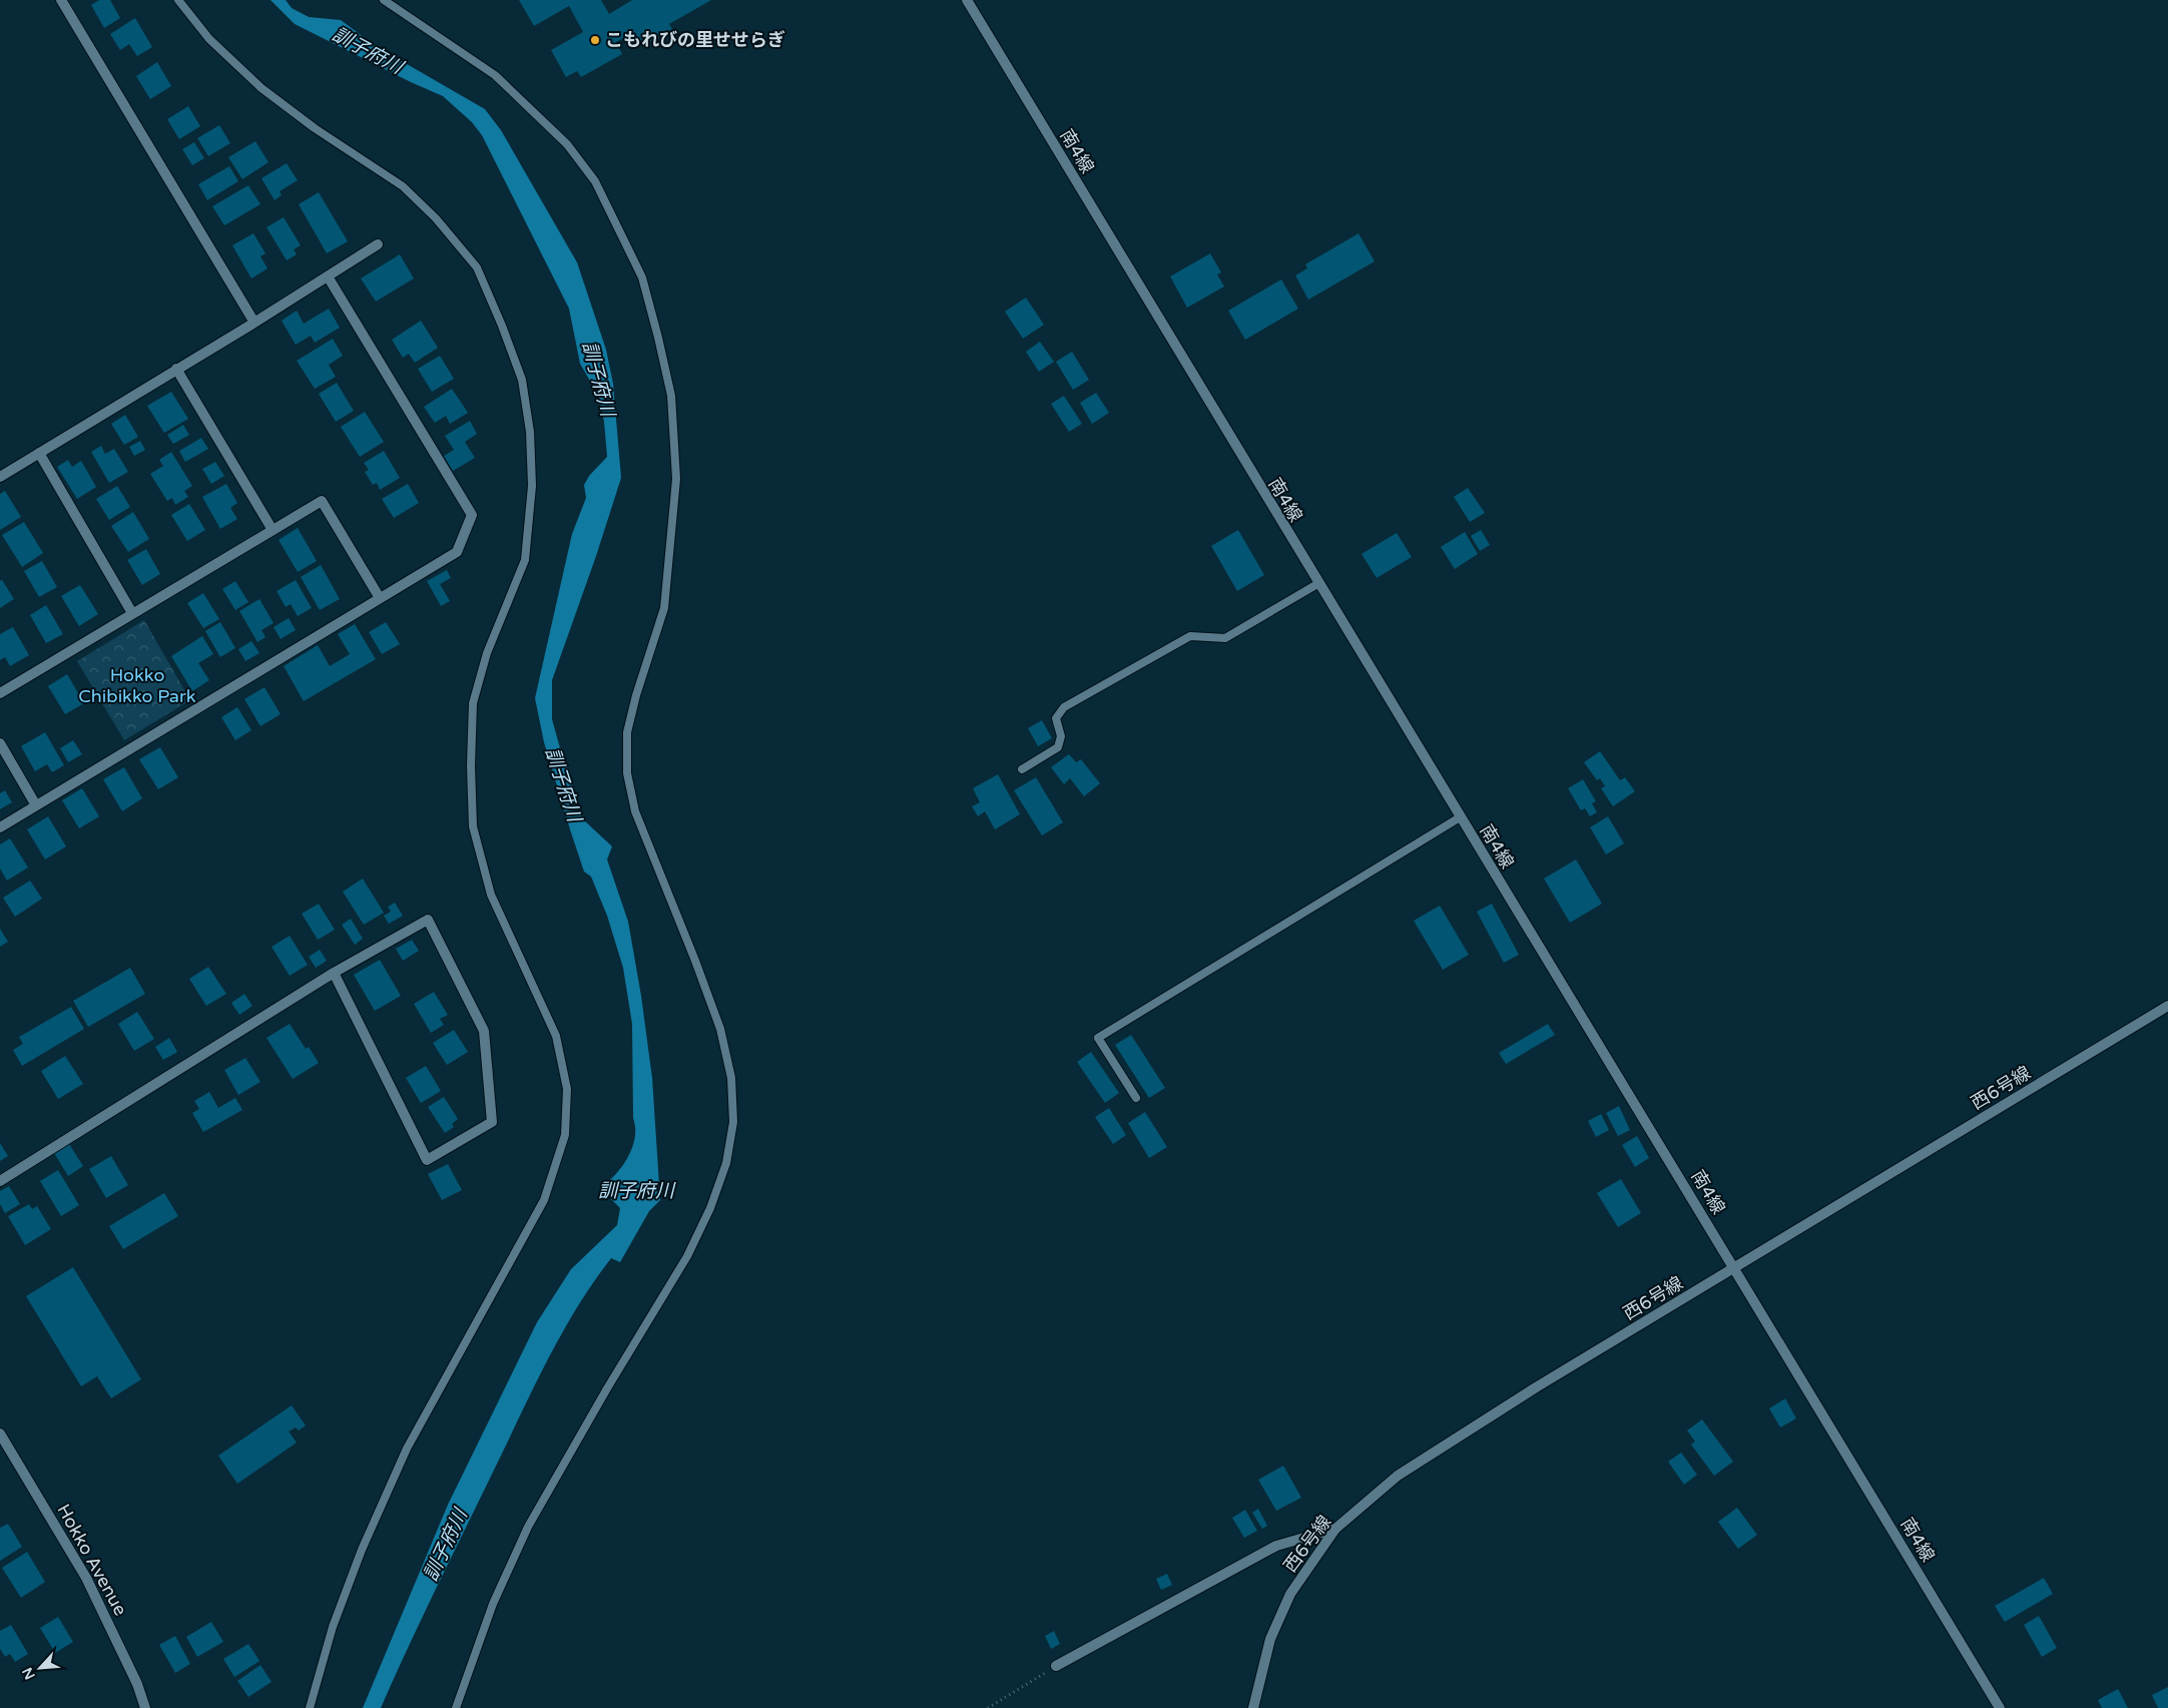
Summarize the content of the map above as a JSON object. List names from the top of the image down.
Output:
{
  "streets": {
    "street": ["南4線", "西6号線", "Hokko Avenue"]
  },
  "crossings": [
    ["南4線", "西6号線"]
  ],
  "water": ["訓子府川"],
  "parks": ["Hokko Chibikko Park"],
  "places": ["こもれびの里せせらぎ"],
  "north": "bottom left"
}
